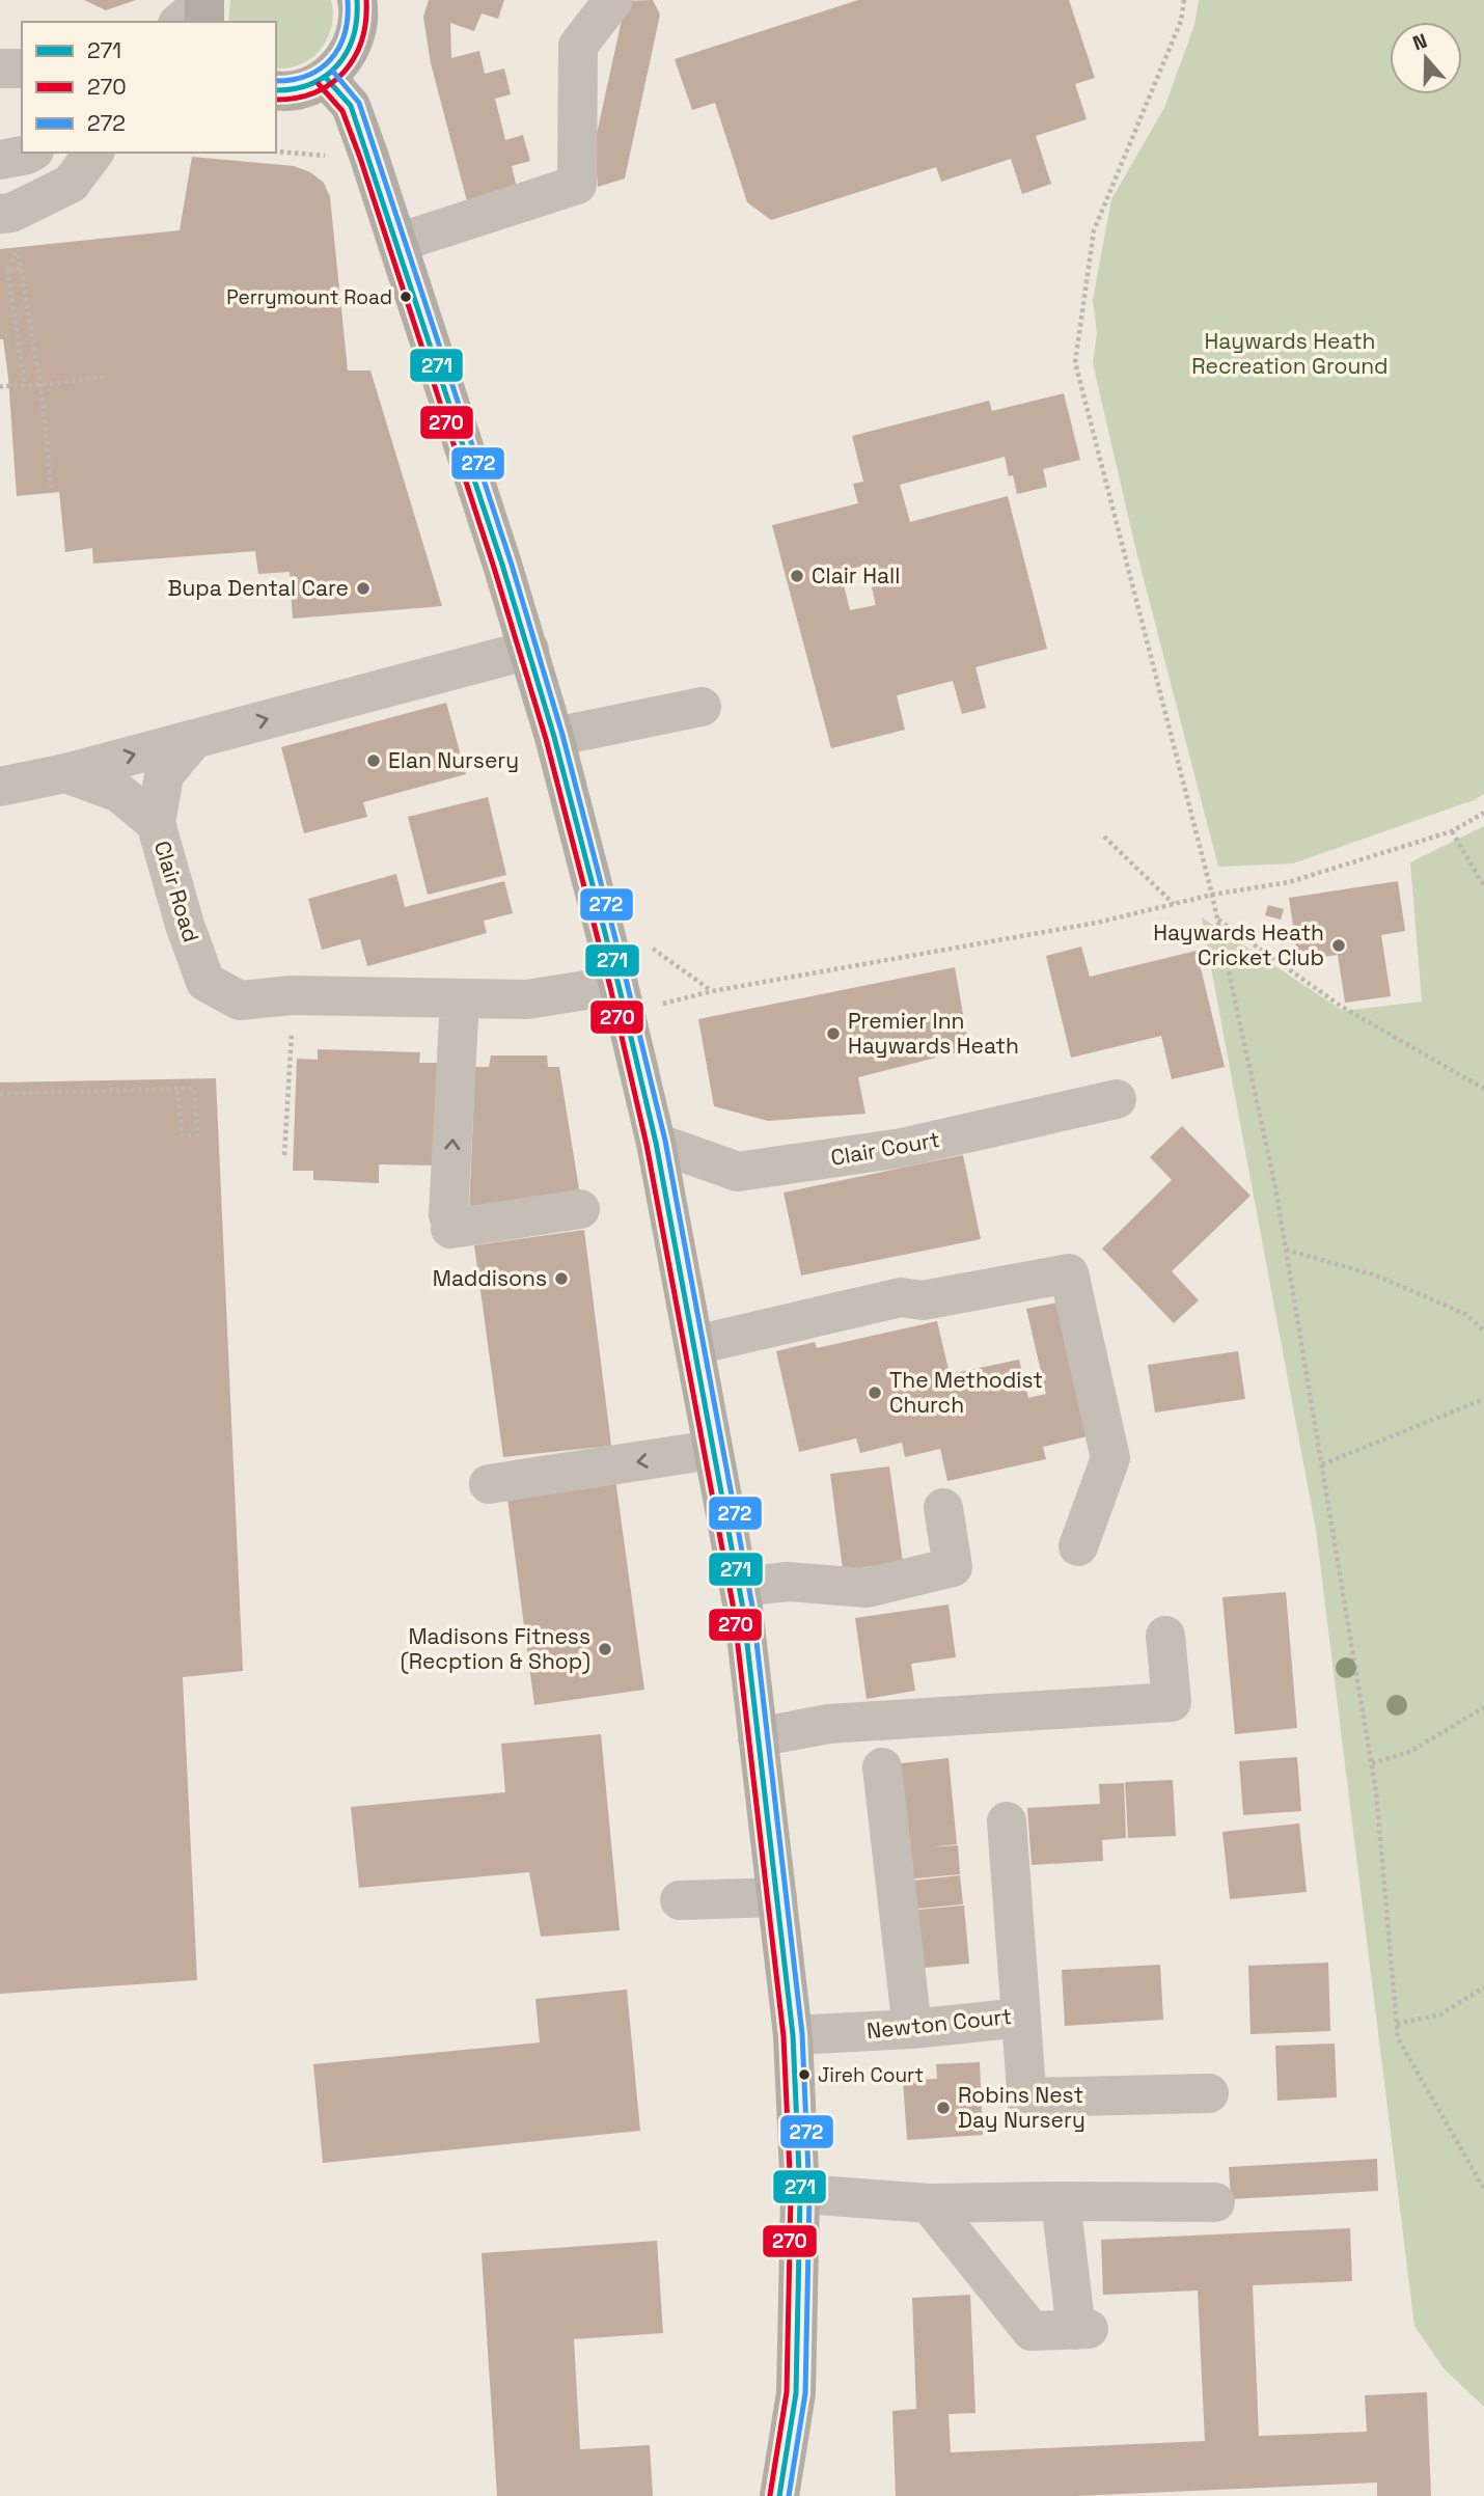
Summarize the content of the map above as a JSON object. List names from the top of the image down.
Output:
{
  "streets": {
    "street": ["Clair Road", "Clair Court", "Newton Court"]
  },
  "parks": ["Haywards Heath Recreation Ground"],
  "places": [
    "Perrymount Road",
    "Clair Hall",
    "Bupa Dental Care",
    "Elan Nursery",
    "Haywards Heath Cricket Club",
    "Premier Inn Haywards Heath",
    "Maddisons",
    "The Methodist Church",
    "Madisons Fitness (Recption & Shop)",
    "Jireh Court",
    "Robins Nest Day Nursery"
  ],
  "lines": ["transit line 271", "transit line 270", "transit line 272"],
  "legend": ["271", "270", "272"],
  "north": "top"
}
